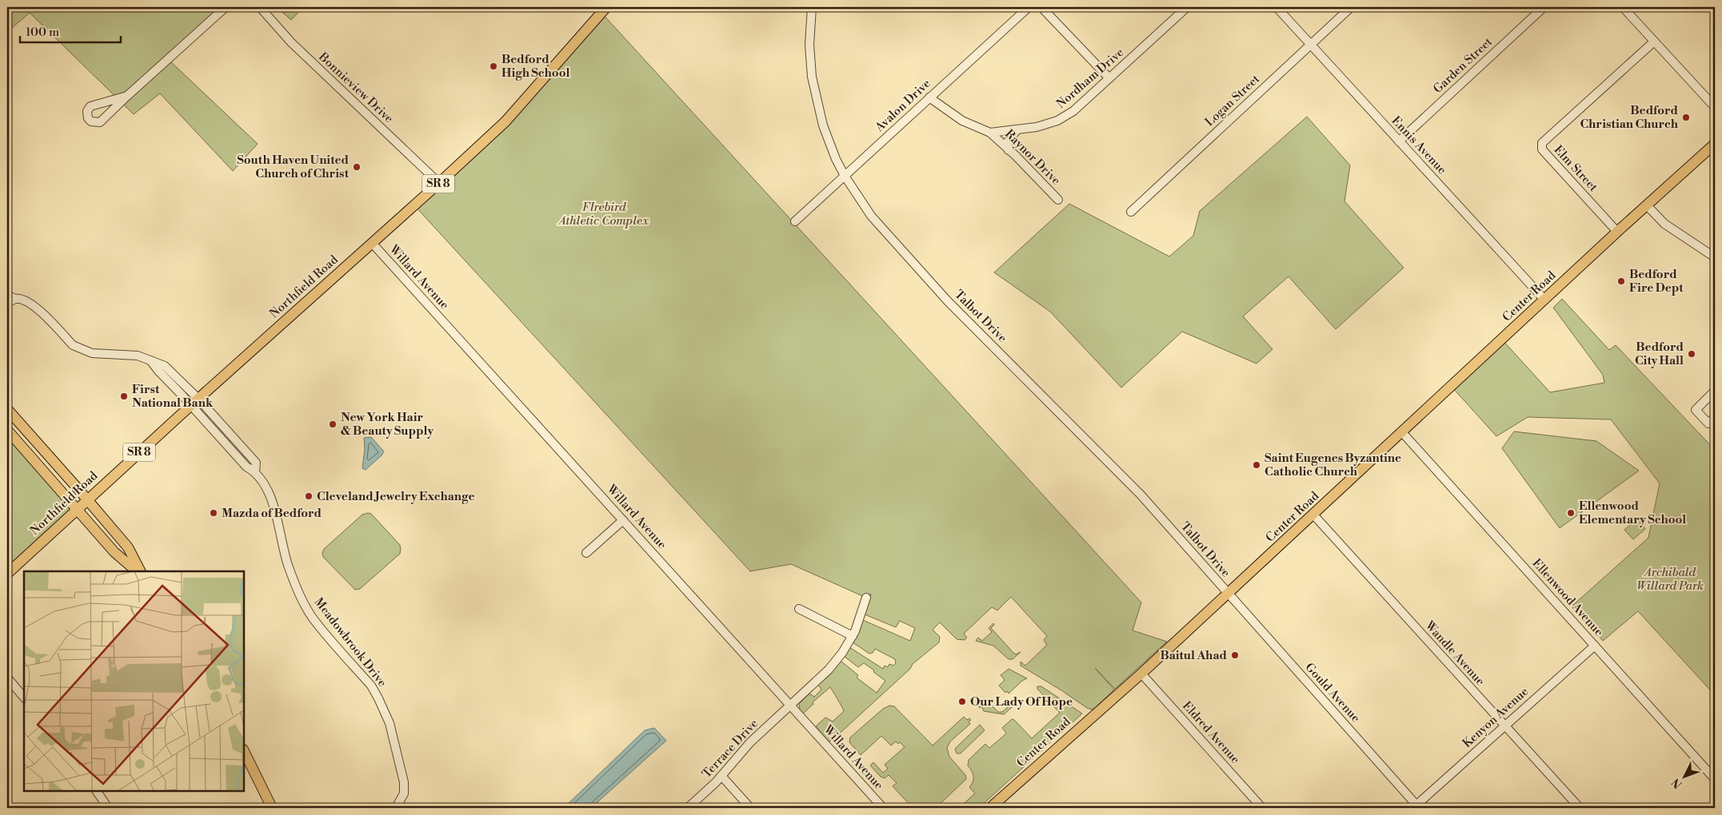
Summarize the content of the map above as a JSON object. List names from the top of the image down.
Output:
{
  "streets": {
    "main road": ["SR 8", "Northfield Road", "Center Road"],
    "street": [
      "Garden Street",
      "Nordham Drive",
      "Bonnieview Drive",
      "Logan Street",
      "Avalon Drive",
      "Ennis Avenue",
      "Raynor Drive",
      "Elm Street",
      "Willard Avenue",
      "Talbot Drive",
      "Ellenwood Avenue",
      "Meadowbrook Drive",
      "Wandle Avenue",
      "Gould Avenue",
      "Kenyon Avenue",
      "Eldred Avenue",
      "Terrace Drive"
    ]
  },
  "crossings": [
    ["Garden Street", "Ennis Avenue"],
    ["Nordham Drive", "Raynor Drive"],
    ["Bonnieview Drive", "Northfield Road"],
    ["Logan Street", "Ennis Avenue"],
    ["Avalon Drive", "Talbot Drive"],
    ["Ennis Avenue", "Center Road"],
    ["Elm Street", "Center Road"],
    ["Willard Avenue", "Northfield Road"],
    ["Willard Avenue", "Terrace Drive"],
    ["Northfield Road", "Meadowbrook Drive"],
    ["Center Road", "Talbot Drive"],
    ["Center Road", "Ellenwood Avenue"],
    ["Center Road", "Wandle Avenue"],
    ["Center Road", "Gould Avenue"],
    ["Center Road", "Eldred Avenue"],
    ["Talbot Drive", "Gould Avenue"],
    ["Ellenwood Avenue", "Kenyon Avenue"],
    ["Wandle Avenue", "Kenyon Avenue"],
    ["Gould Avenue", "Kenyon Avenue"]
  ],
  "parks": ["FIrebird Athletic Complex", "Archibald Willard Park"],
  "places": [
    "Bedford High School",
    "Bedford Christian Church",
    "South Haven United Church of Christ",
    "Bedford Fire Dept",
    "Bedford City Hall",
    "First National Bank",
    "New York Hair & Beauty Supply",
    "Saint Eugenes Byzantine Catholic Church",
    "Cleveland Jewelry Exchange",
    "Mazda of Bedford",
    "Ellenwood Elementary School",
    "Baitul Ahad",
    "Our Lady Of Hope"
  ],
  "scale_bar": "100 m",
  "north": "bottom left"
}
